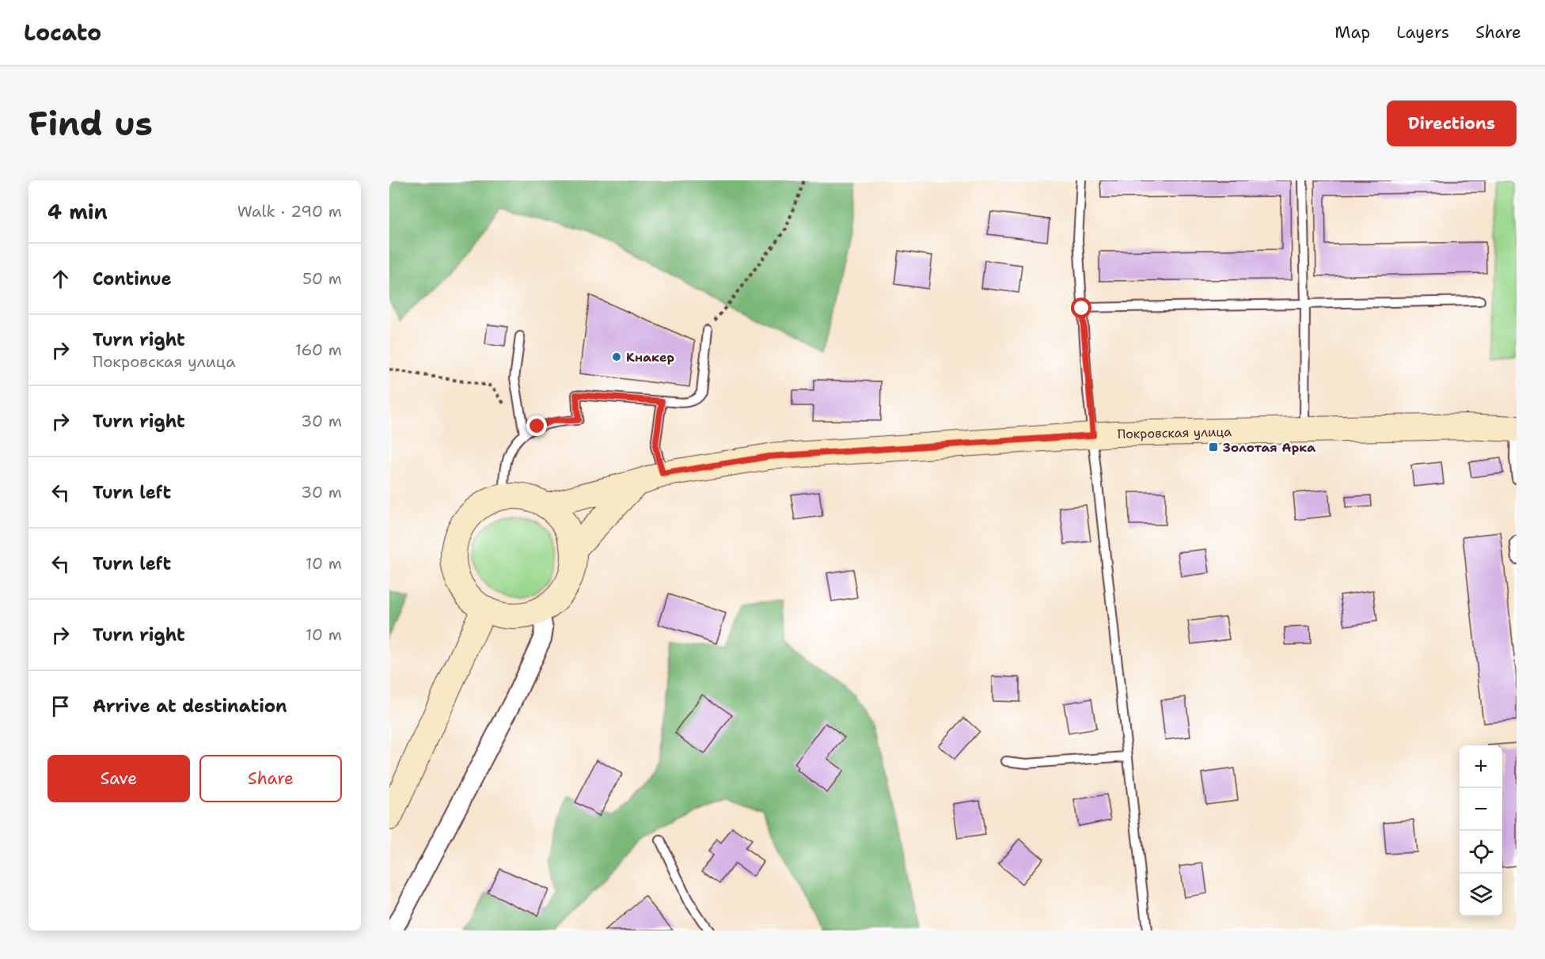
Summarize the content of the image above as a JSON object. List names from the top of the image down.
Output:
{
  "streets": {
    "street": ["Покровская улица"]
  },
  "places": {
    "other": ["Кнакер"],
    "transit": ["Золотая Арка"]
  },
  "page": {
    "header": "Locato",
    "nav": ["Map", "Layers", "Share"],
    "buttons": [
      "Directions",
      ["Save", "Share"]
    ],
    "title": "Find us",
    "heading": ["4 min", "Walk · 290 m"],
    "list": [
      ["Continue", "50 m"],
      ["Turn right", "Покровская улица", "160 m"],
      ["Turn right", "30 m"],
      ["Turn left", "30 m"],
      ["Turn left", "10 m"],
      ["Turn right", "10 m"],
      "Arrive at destination"
    ],
    "map_buttons": ["+", "−"]
  }
}
